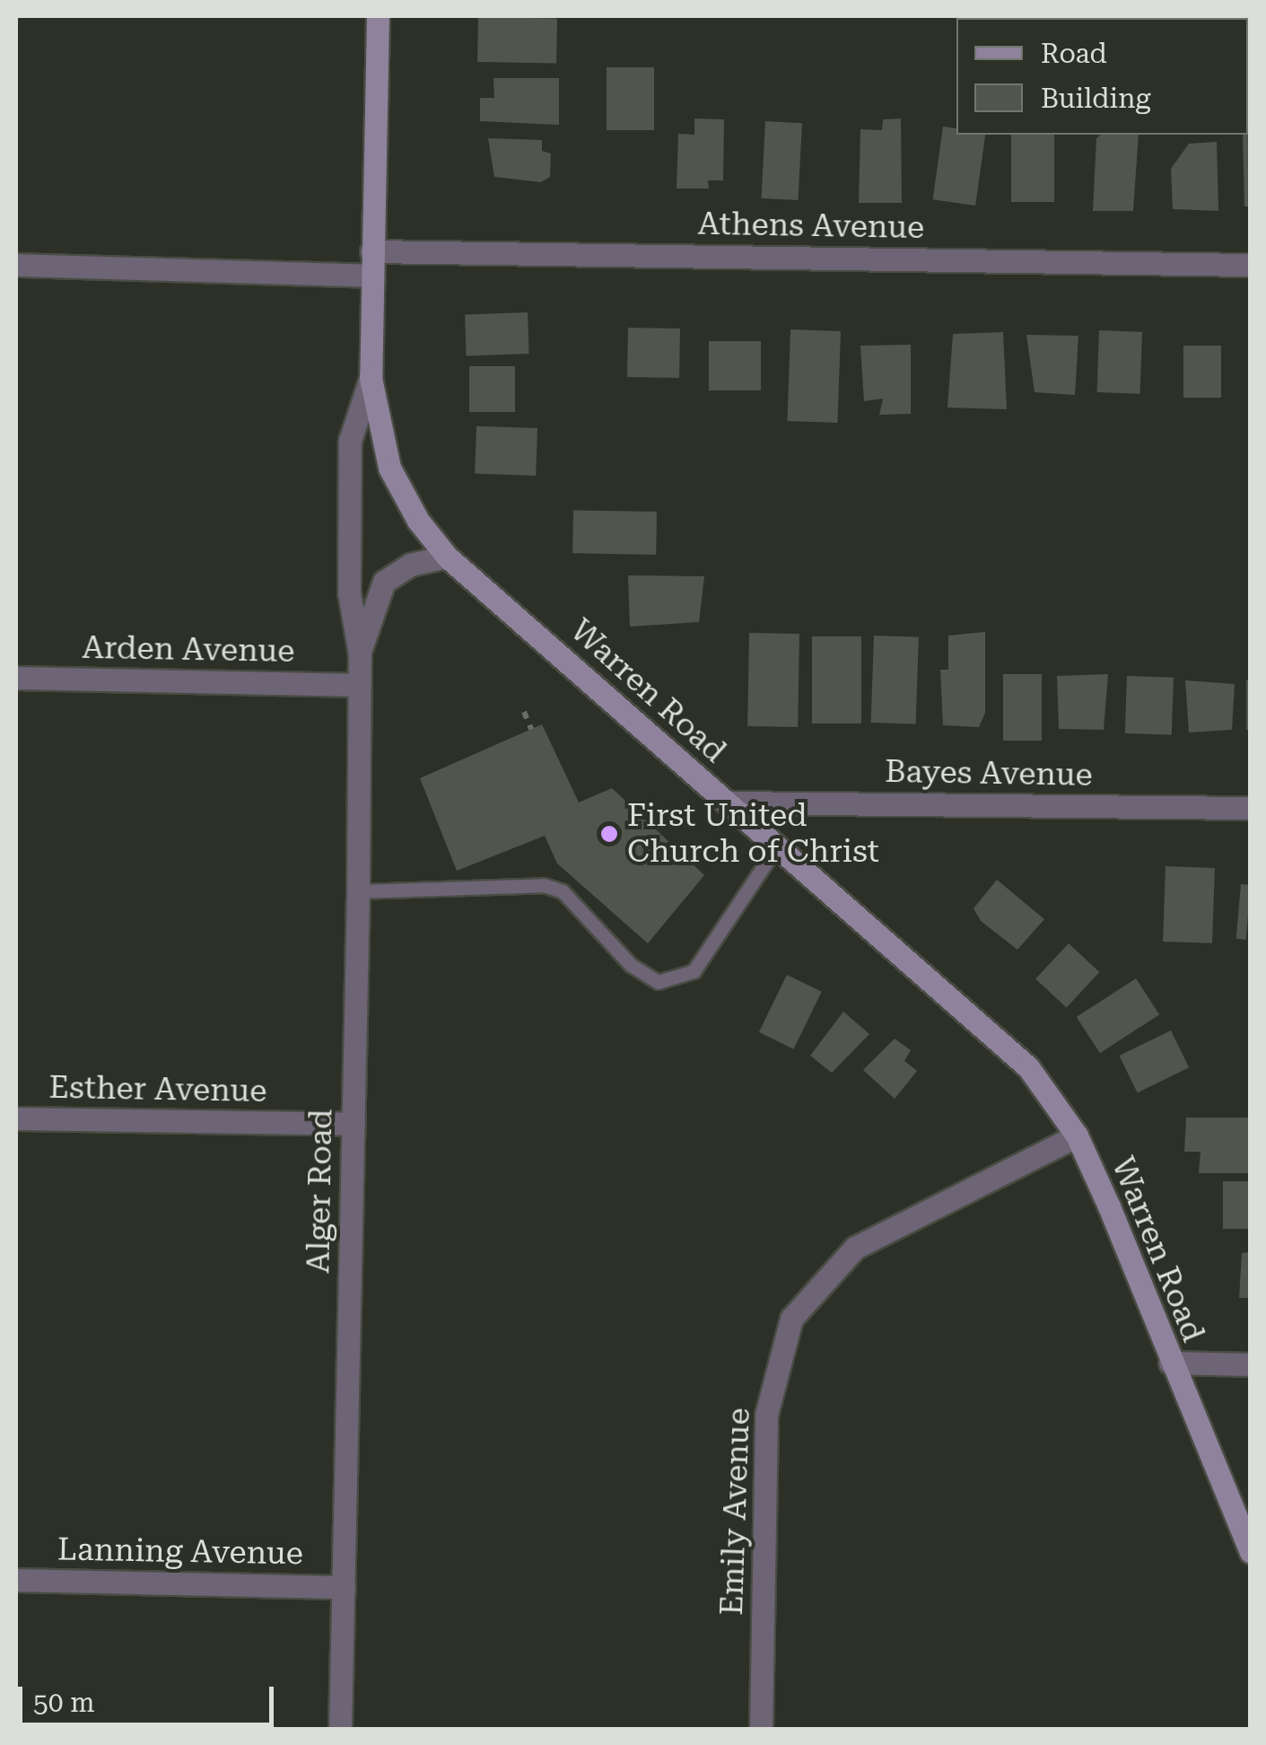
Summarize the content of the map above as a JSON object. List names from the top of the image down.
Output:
{
  "streets": {
    "main road": ["Warren Road"],
    "street": [
      "Athens Avenue",
      "Arden Avenue",
      "Bayes Avenue",
      "Esther Avenue",
      "Alger Road",
      "Emily Avenue",
      "Lanning Avenue"
    ]
  },
  "crossings": [
    ["Athens Avenue", "Warren Road"],
    ["Arden Avenue", "Alger Road"],
    ["Warren Road", "Bayes Avenue"],
    ["Warren Road", "Alger Road"],
    ["Warren Road", "Emily Avenue"],
    ["Esther Avenue", "Alger Road"],
    ["Alger Road", "Lanning Avenue"]
  ],
  "places": ["First United Church of Christ"],
  "legend": ["Road", "Building"],
  "scale_bar": "50 m"
}
